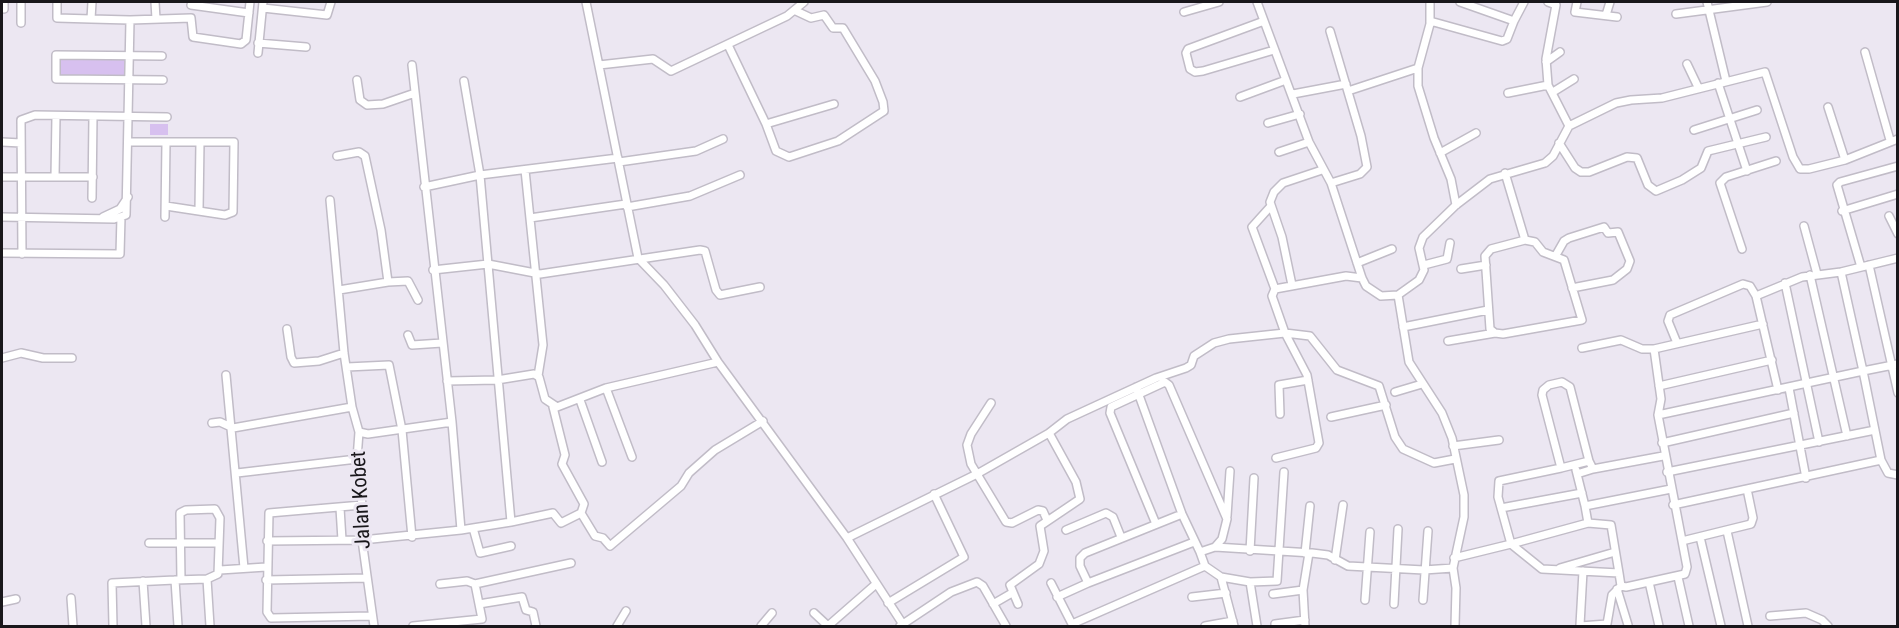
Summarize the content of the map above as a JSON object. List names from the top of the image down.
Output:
{
  "streets": {
    "street": ["Jalan Kobet"]
  }
}
